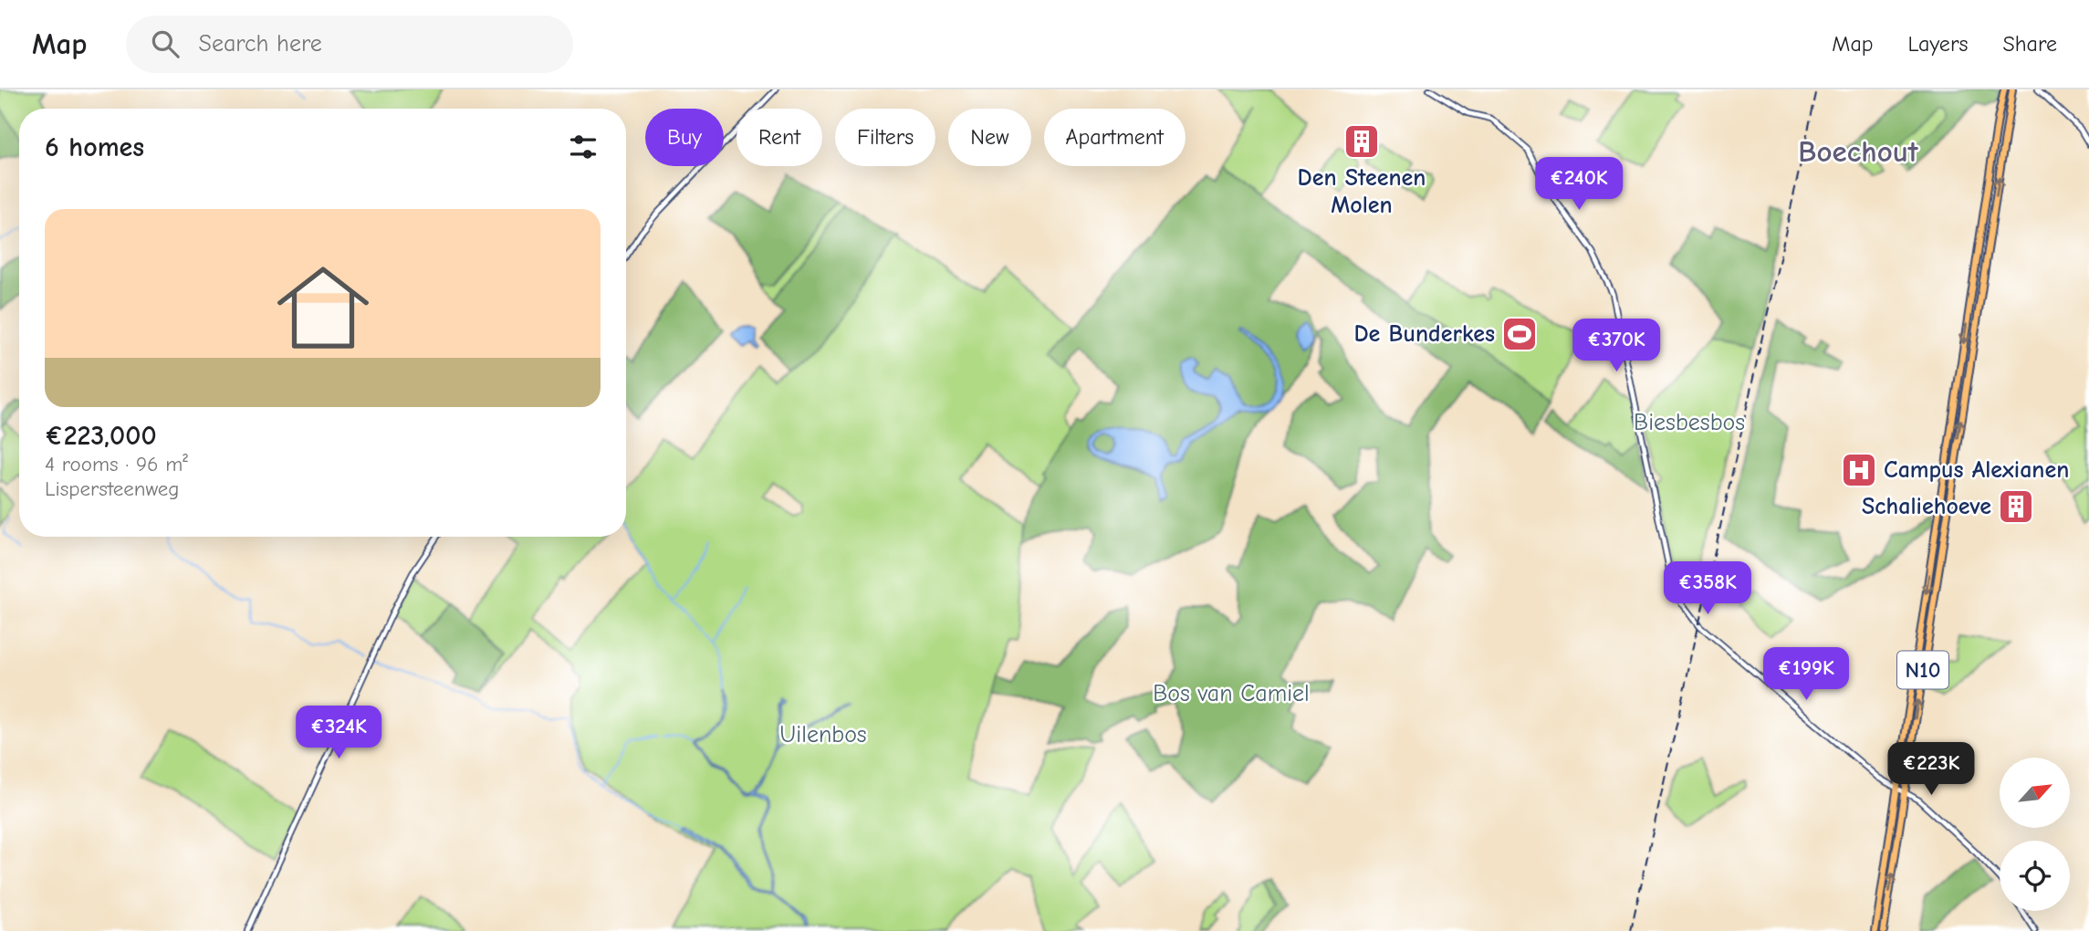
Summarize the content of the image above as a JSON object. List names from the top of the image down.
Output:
{
  "streets": {
    "main road": ["N10"]
  },
  "districts": ["Boechout"],
  "parks": ["Biesbesbos", "Bos van Camiel", "Uilenbos"],
  "places": {
    "building": ["Den Steenen Molen", "Schaliehoeve"],
    "sports": ["De Bunderkes"],
    "hospital": ["Campus Alexianen"]
  },
  "north": "top right",
  "page": {
    "header": "Map",
    "search": "Search here",
    "nav": ["Map", "Layers", "Share"],
    "chip": [
      "Buy",
      "Rent",
      "Filters",
      "New",
      "Apartment"
    ],
    "heading": "6 homes",
    "price": [
      "€240K",
      "€370K",
      "€358K",
      "€199K",
      "€324K",
      "€223K"
    ],
    "list": [
      {
        "name": "€223,000",
        "note": "4 rooms · 96 m² · Lispersteenweg"
      }
    ]
  }
}
